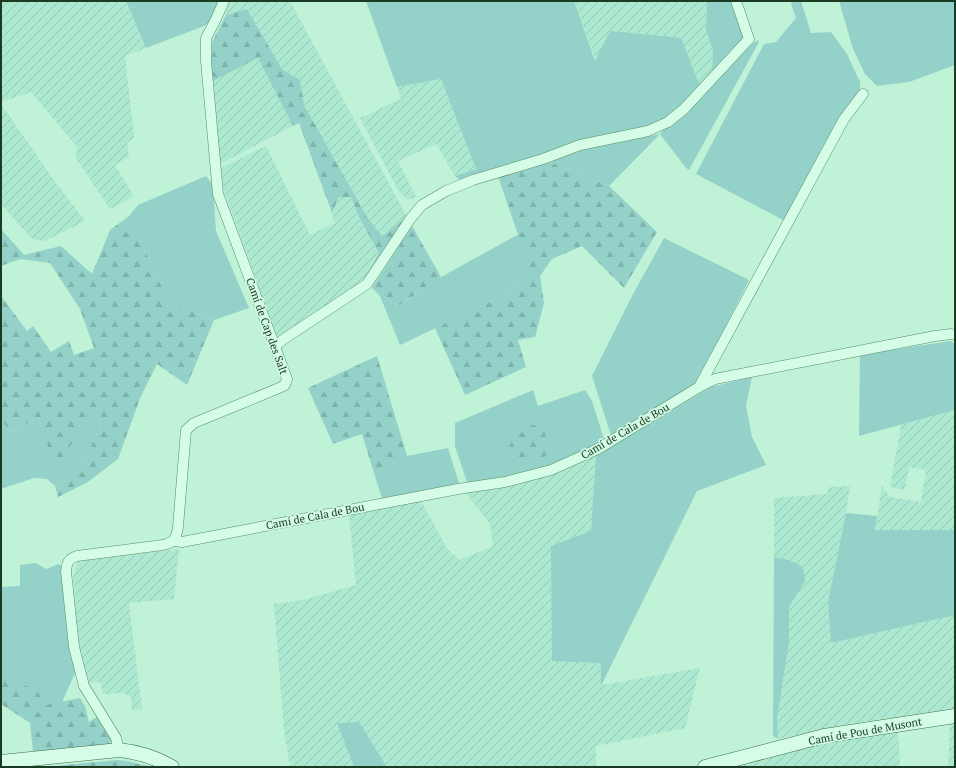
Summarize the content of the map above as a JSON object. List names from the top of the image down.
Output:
{
  "streets": {
    "street": ["Camí de Cap des Salt", "Camí de Cala de Bou", "Camí de Pou de Musont"]
  },
  "crossings": [
    ["Camí de Cap des Salt", "Camí de Cala de Bou"]
  ]
}
